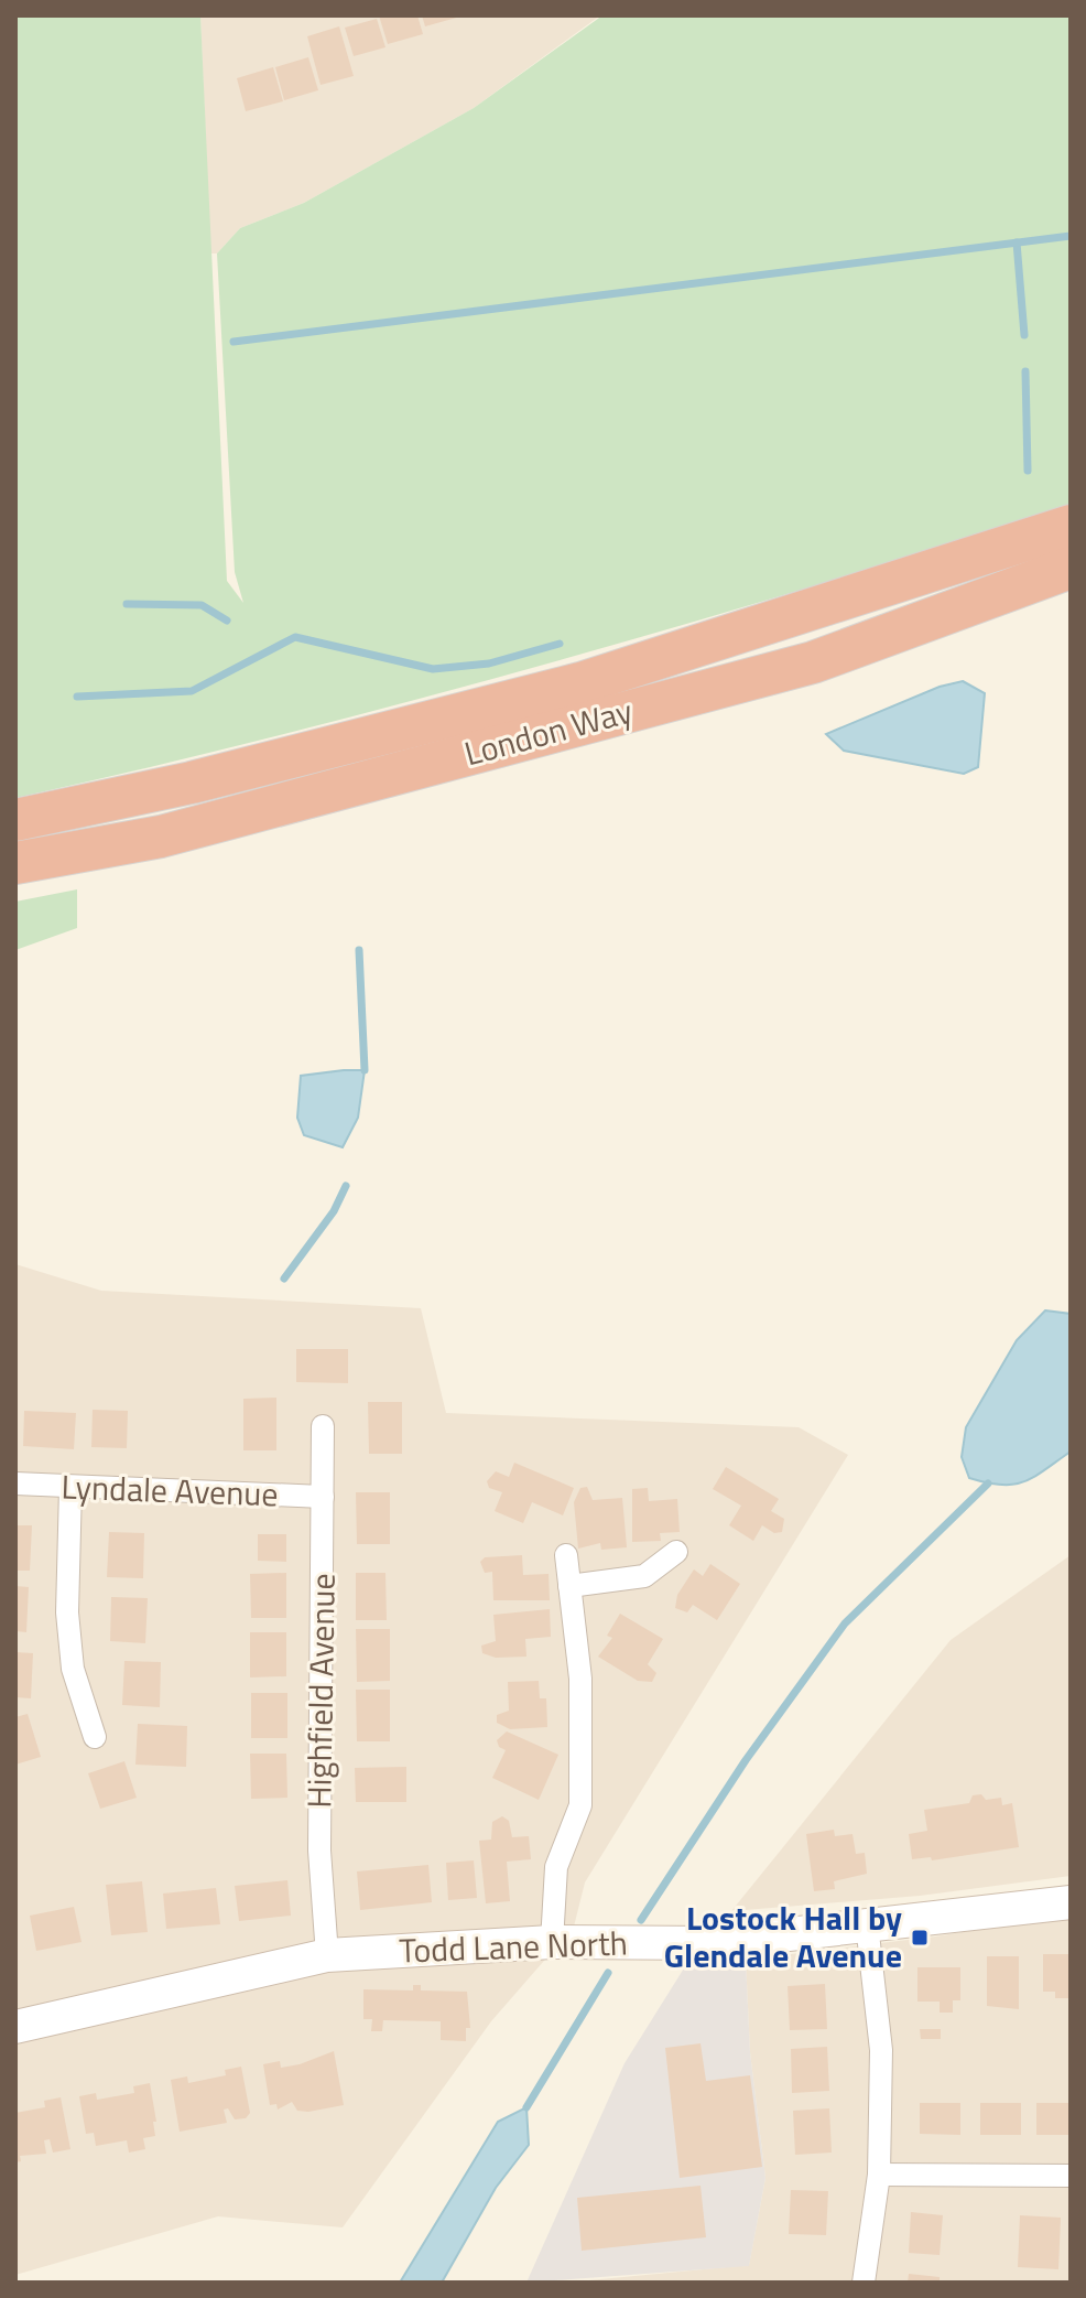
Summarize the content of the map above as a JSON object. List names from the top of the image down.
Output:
{
  "streets": {
    "highway": ["London Way"],
    "street": ["Lyndale Avenue", "Highfield Avenue", "Todd Lane North"]
  },
  "crossings": [
    ["Lyndale Avenue", "Highfield Avenue"],
    ["Highfield Avenue", "Todd Lane North"]
  ],
  "places": {
    "transit": ["Lostock Hall by Glendale Avenue"]
  }
}
